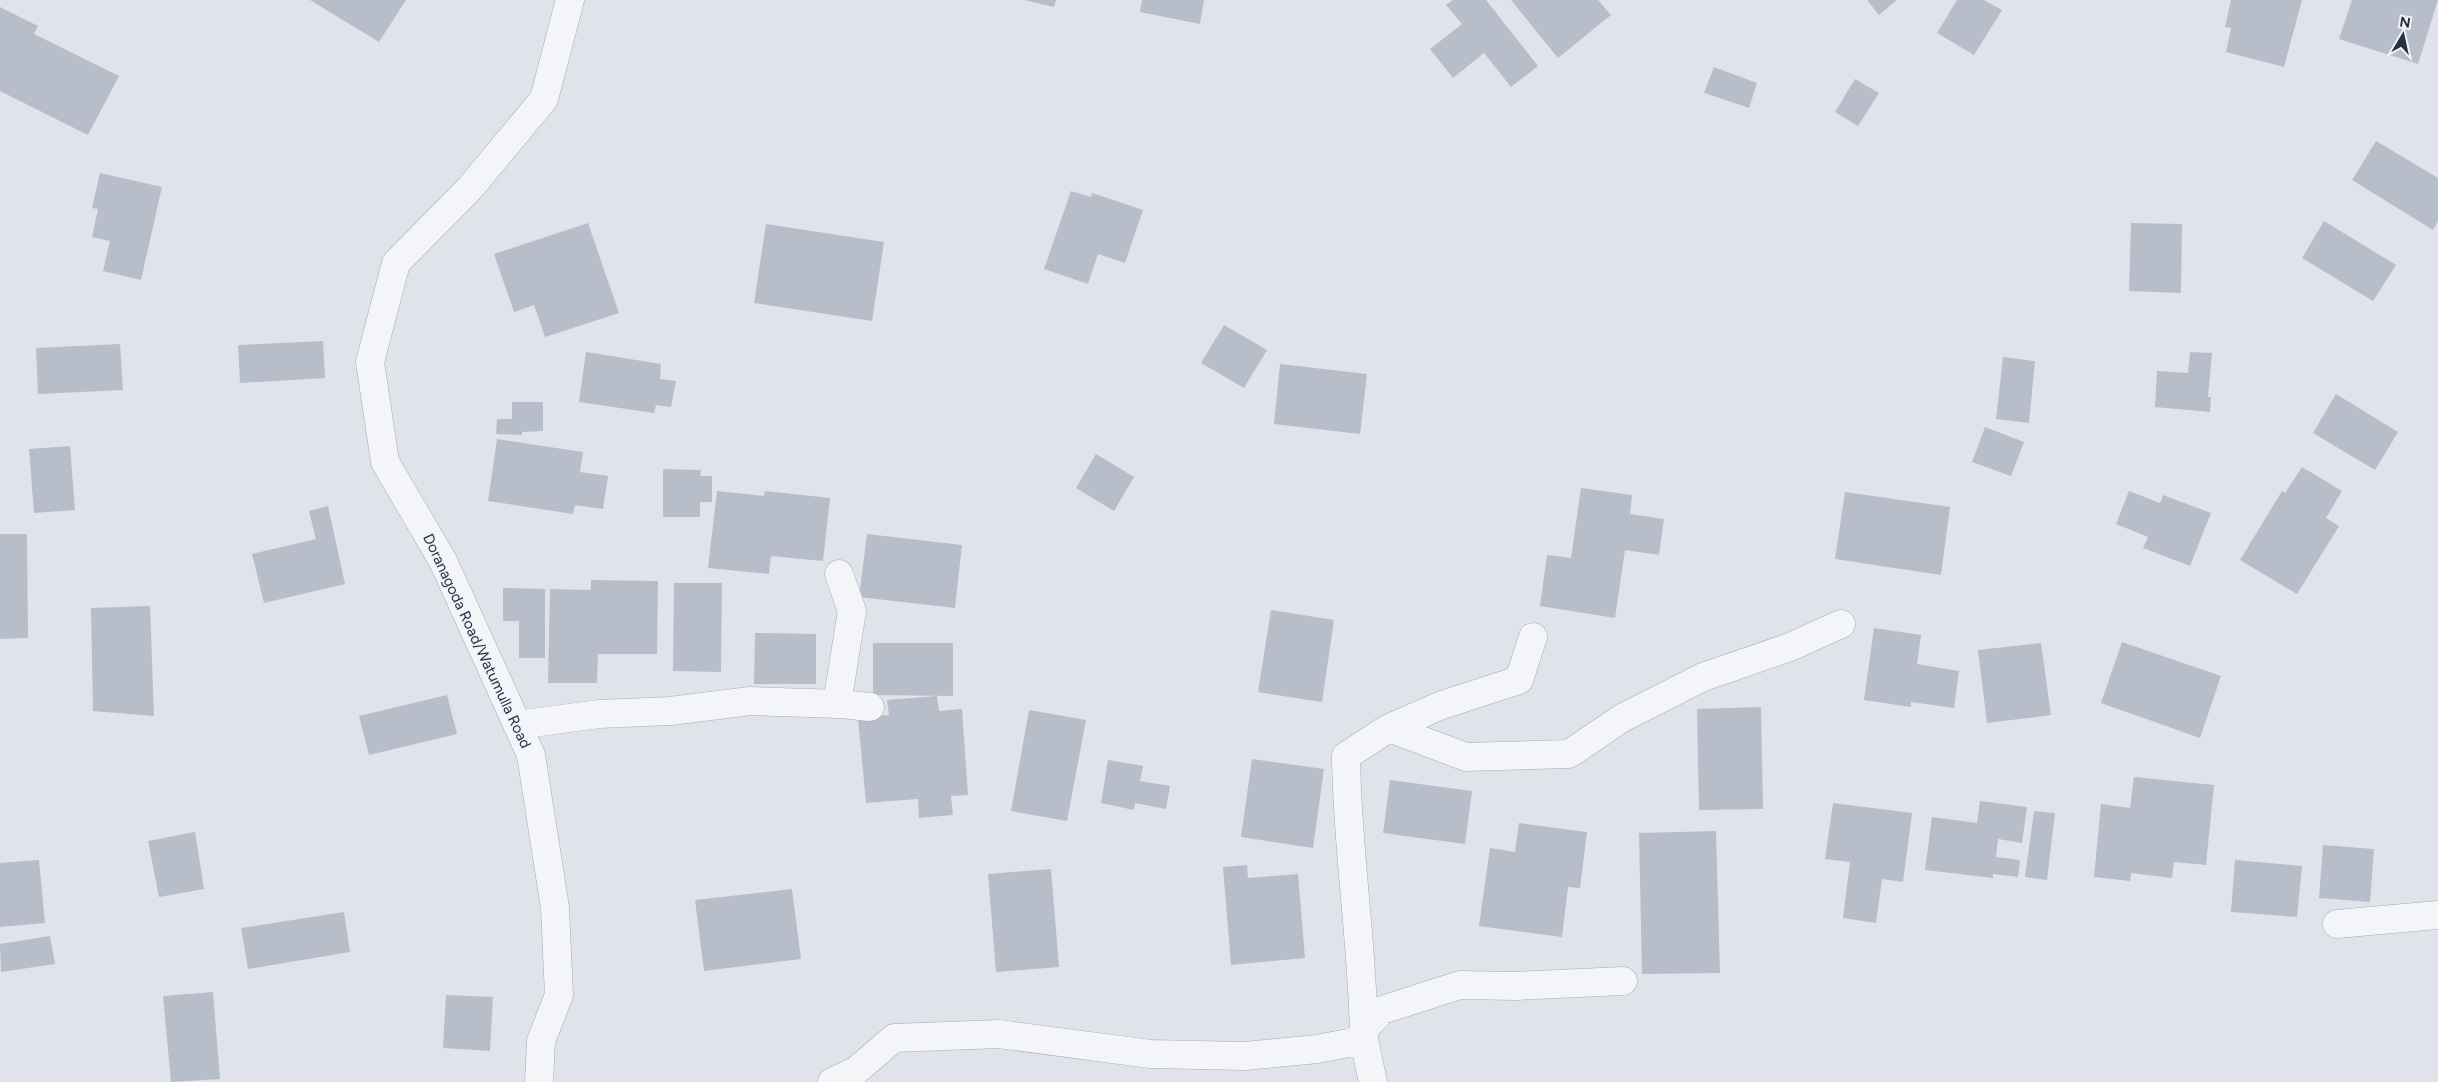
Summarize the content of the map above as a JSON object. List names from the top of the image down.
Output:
{
  "streets": {
    "street": ["Doranagoda Road/Watumulla Road"]
  },
  "north": "top"
}
